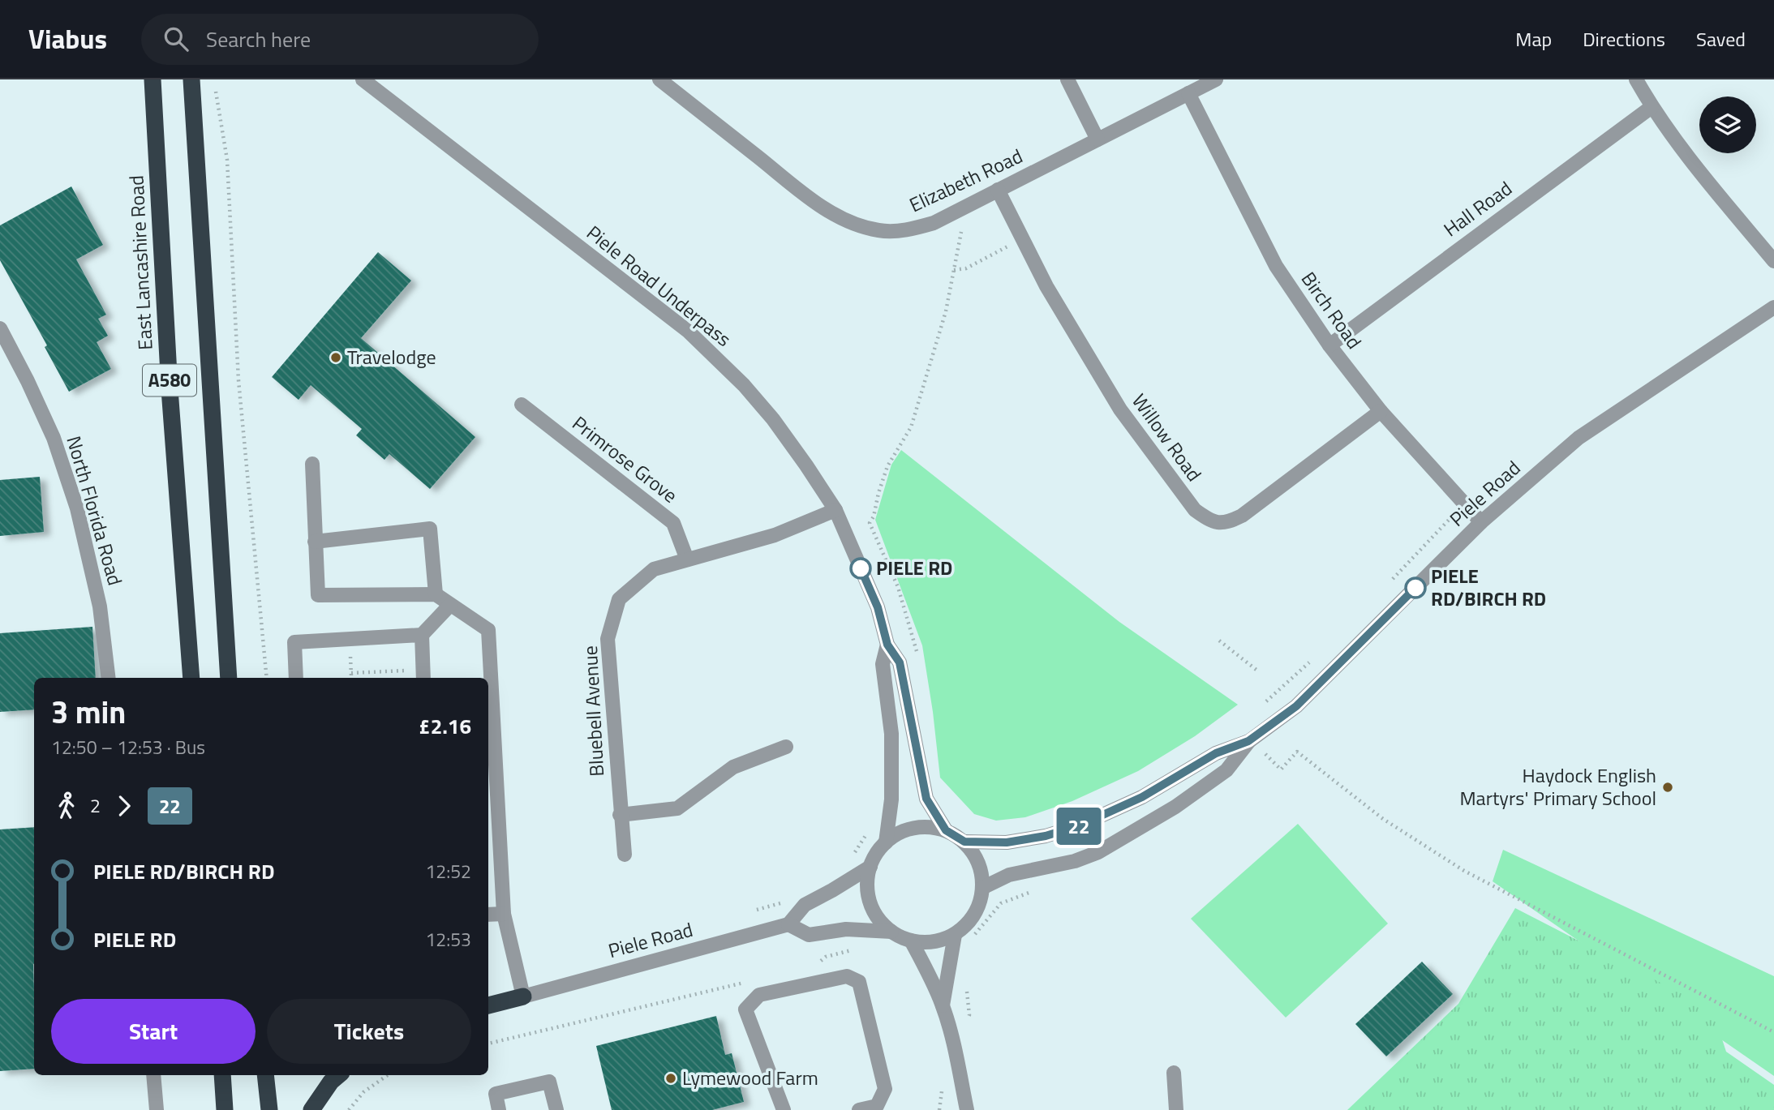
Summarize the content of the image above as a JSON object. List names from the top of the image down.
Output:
{
  "streets": {
    "highway": ["East Lancashire Road", "A580"],
    "street": [
      "Elizabeth Road",
      "Hall Road",
      "Piele Road Underpass",
      "Birch Road",
      "Willow Road",
      "Primrose Grove",
      "Piele Road",
      "North Florida Road",
      "Bluebell Avenue"
    ]
  },
  "crossings": [
    ["Elizabeth Road", "Birch Road"],
    ["Elizabeth Road", "Willow Road"],
    ["Hall Road", "Birch Road"],
    ["Piele Road Underpass", "Piele Road"],
    ["Piele Road Underpass", "Bluebell Avenue"],
    ["Birch Road", "Willow Road"],
    ["Birch Road", "Piele Road"],
    ["Primrose Grove", "Bluebell Avenue"]
  ],
  "places": [
    "Travelodge",
    "PIELE RD",
    "PIELE RD/BIRCH RD",
    "Haydock English Martyrs' Primary School",
    "Lymewood Farm"
  ],
  "lines": ["bus line 22"],
  "page": {
    "header": "Viabus",
    "search": "Search here",
    "nav": ["Map", "Directions", "Saved"],
    "on_map": "22",
    "heading": ["3 min", "12:50 – 12:53 · Bus", "£2.16"],
    "legs": ["2", "22"],
    "list": [
      {
        "name": "PIELE RD/BIRCH RD",
        "value": "12:52"
      },
      {
        "name": "PIELE RD",
        "value": "12:53"
      }
    ],
    "buttons": ["Start", "Tickets"]
  }
}
